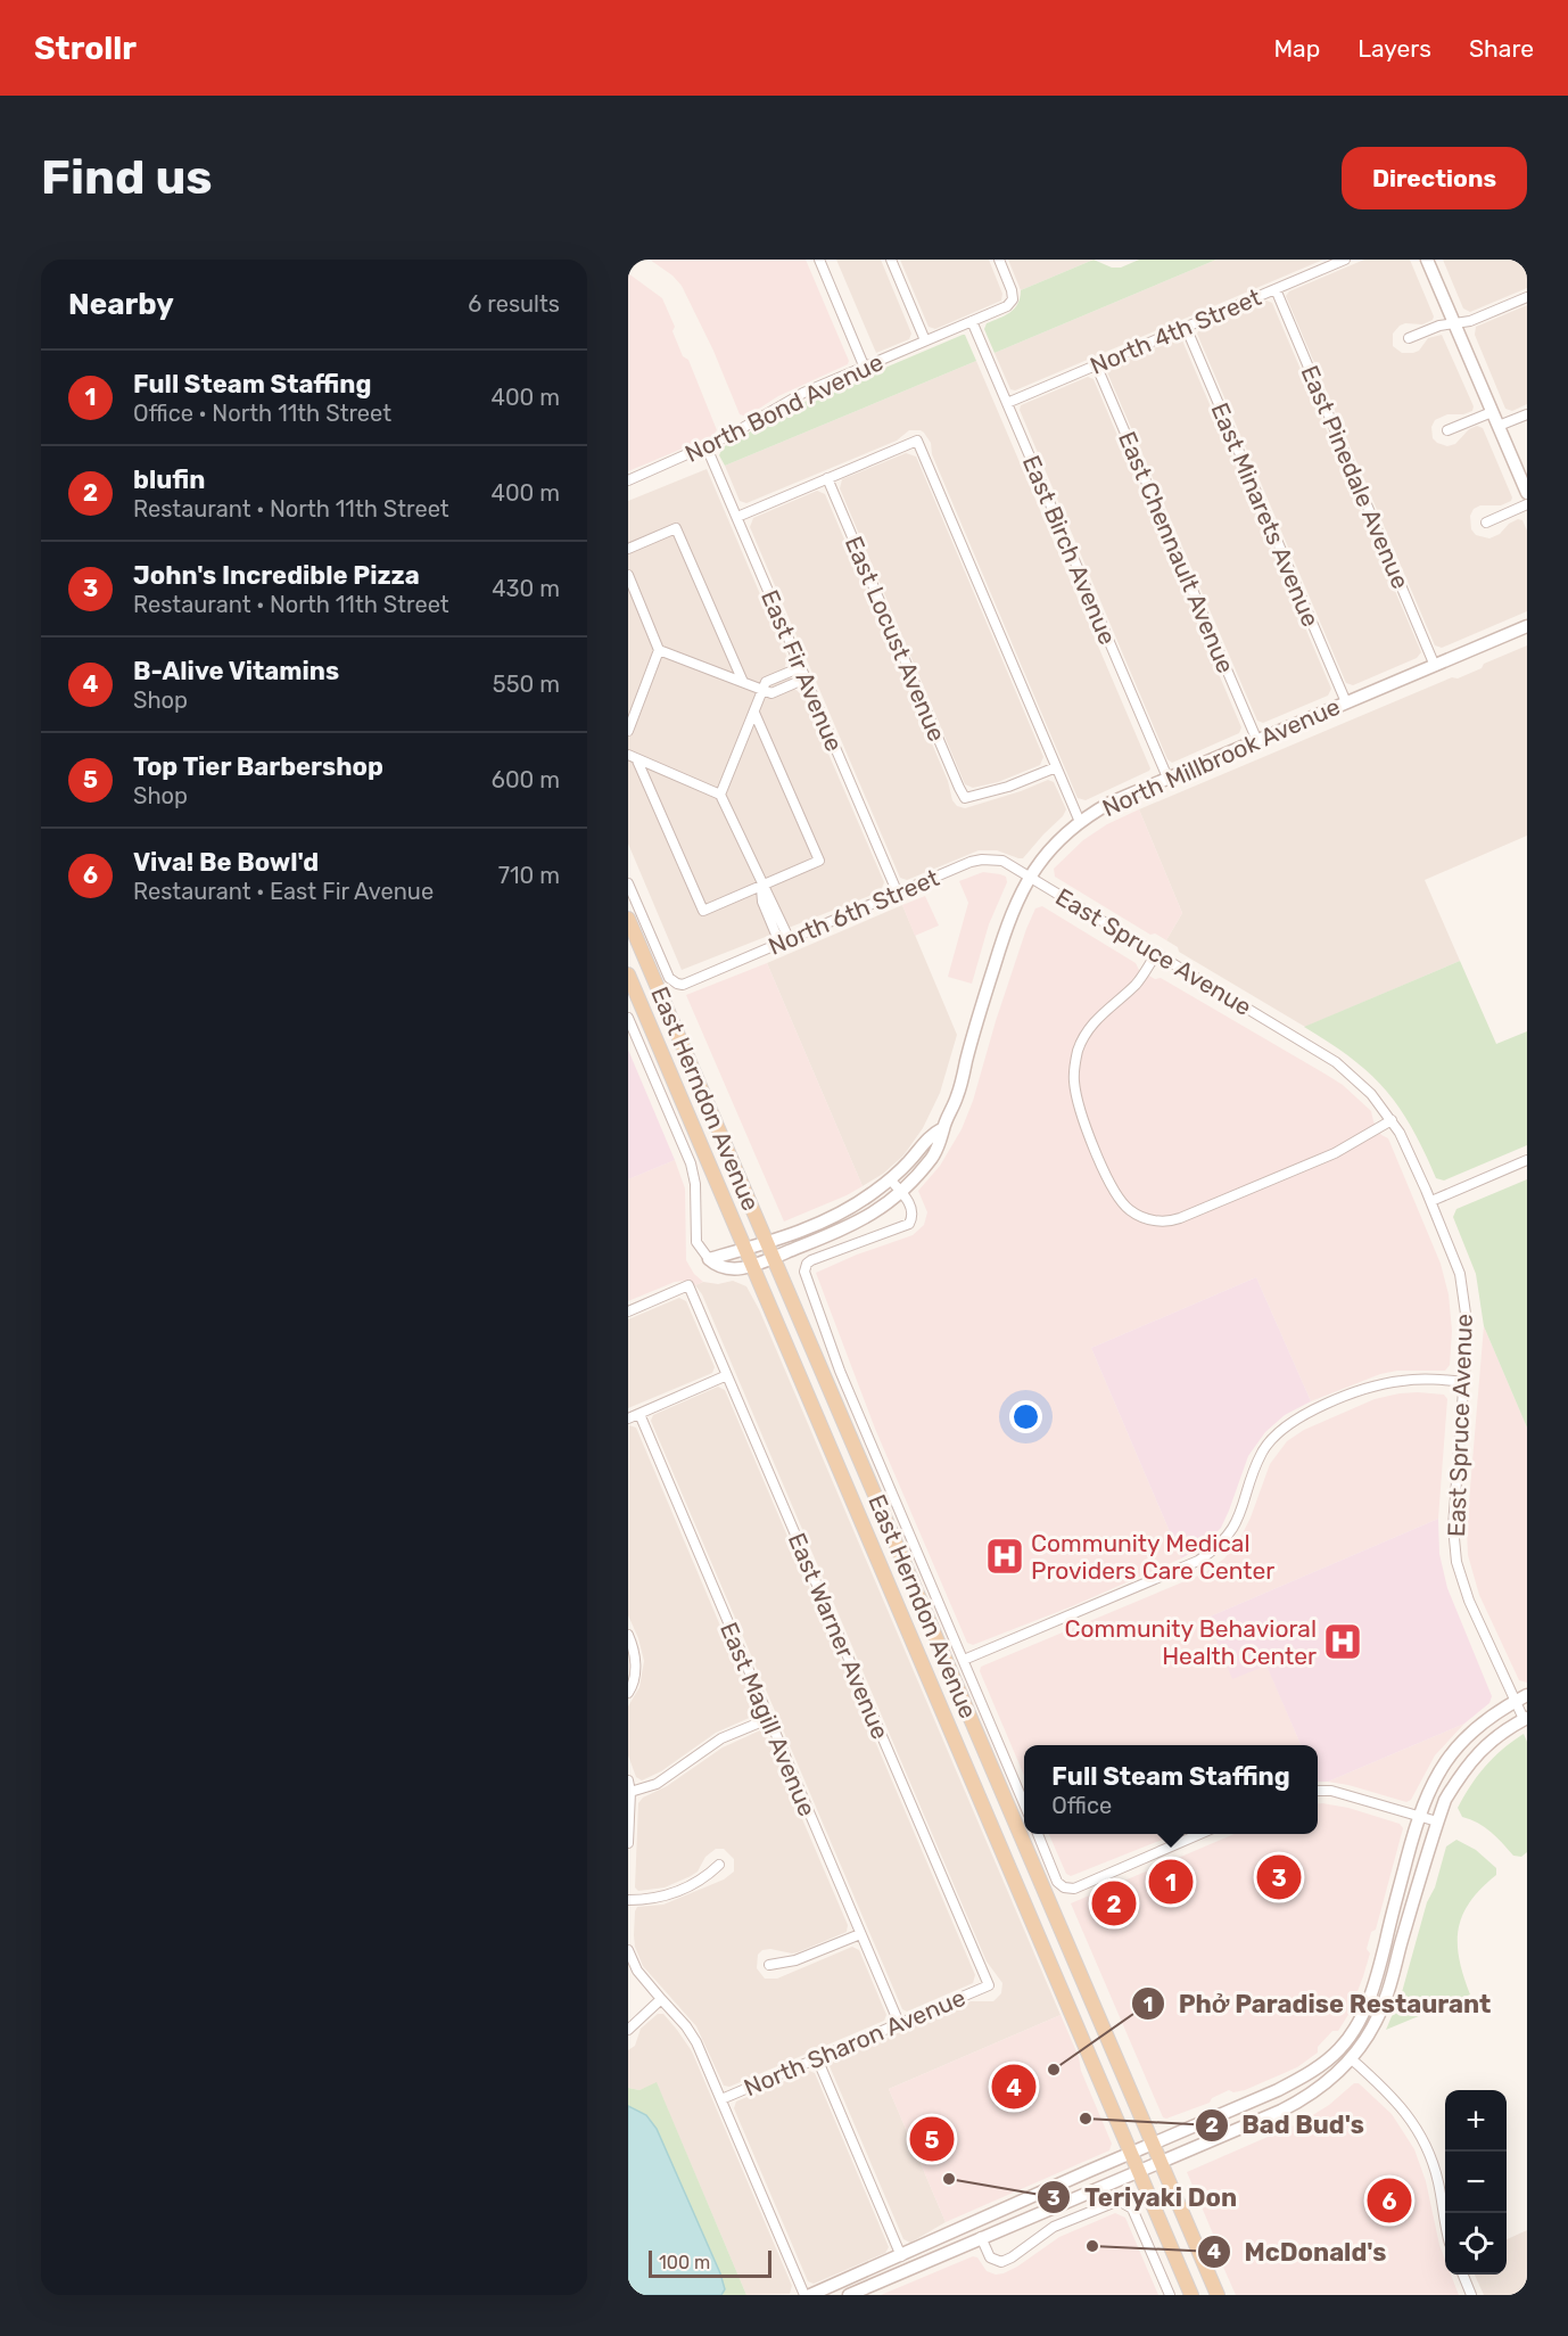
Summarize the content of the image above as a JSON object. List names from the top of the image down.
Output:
{
  "streets": {
    "main road": ["North Millbrook Avenue", "East Herndon Avenue"],
    "street": [
      "North 4th Street",
      "North Bond Avenue",
      "East Pinedale Avenue",
      "East Minarets Avenue",
      "East Birch Avenue",
      "East Chennault Avenue",
      "East Locust Avenue",
      "East Fir Avenue",
      "North 6th Street",
      "East Spruce Avenue",
      "East Warner Avenue",
      "East Magill Avenue",
      "North Sharon Avenue"
    ]
  },
  "crossings": [
    ["North 4th Street", "East Pinedale Avenue"],
    ["North 4th Street", "East Minarets Avenue"],
    ["North 4th Street", "East Birch Avenue"],
    ["North 4th Street", "East Chennault Avenue"],
    ["North Bond Avenue", "East Birch Avenue"],
    ["North Bond Avenue", "East Fir Avenue"],
    ["East Pinedale Avenue", "North Millbrook Avenue"],
    ["East Minarets Avenue", "North Millbrook Avenue"],
    ["East Birch Avenue", "North Millbrook Avenue"],
    ["East Chennault Avenue", "North Millbrook Avenue"],
    ["East Fir Avenue", "North 6th Street"],
    ["North Millbrook Avenue", "North 6th Street"],
    ["North Millbrook Avenue", "East Spruce Avenue"],
    ["North Millbrook Avenue", "East Herndon Avenue"],
    ["North 6th Street", "East Spruce Avenue"],
    ["East Warner Avenue", "North Sharon Avenue"],
    ["East Magill Avenue", "North Sharon Avenue"]
  ],
  "places": {
    "hospital": ["Community Medical Providers Care Center", "Community Behavioral Health Center"],
    "other": [
      "Phở Paradise Restaurant",
      "Bad Bud's",
      "Teriyaki Don",
      "McDonald's"
    ]
  },
  "scale_bar": "100 m",
  "page": {
    "header": "Strollr",
    "nav": ["Map", "Layers", "Share"],
    "buttons": "Directions",
    "title": "Find us",
    "heading": ["Nearby", "6 results"],
    "list": [
      {
        "mark": "1",
        "name": "Full Steam Staffing",
        "note": "Office · North 11th Street",
        "value": "400 m"
      },
      {
        "mark": "2",
        "name": "blufin",
        "note": "Restaurant · North 11th Street",
        "value": "400 m"
      },
      {
        "mark": "3",
        "name": "John's Incredible Pizza",
        "note": "Restaurant · North 11th Street",
        "value": "430 m"
      },
      {
        "mark": "4",
        "name": "B-Alive Vitamins",
        "note": "Shop",
        "value": "550 m"
      },
      {
        "mark": "5",
        "name": "Top Tier Barbershop",
        "note": "Shop",
        "value": "600 m"
      },
      {
        "mark": "6",
        "name": "Viva! Be Bowl'd",
        "note": "Restaurant · East Fir Avenue",
        "value": "710 m"
      }
    ],
    "popup": ["Full Steam Staffing", "Office"],
    "pins": [
      "3",
      "1",
      "2",
      "4",
      "5",
      "6"
    ],
    "map_buttons": ["+", "−"],
    "scale": "100 m"
  }
}
